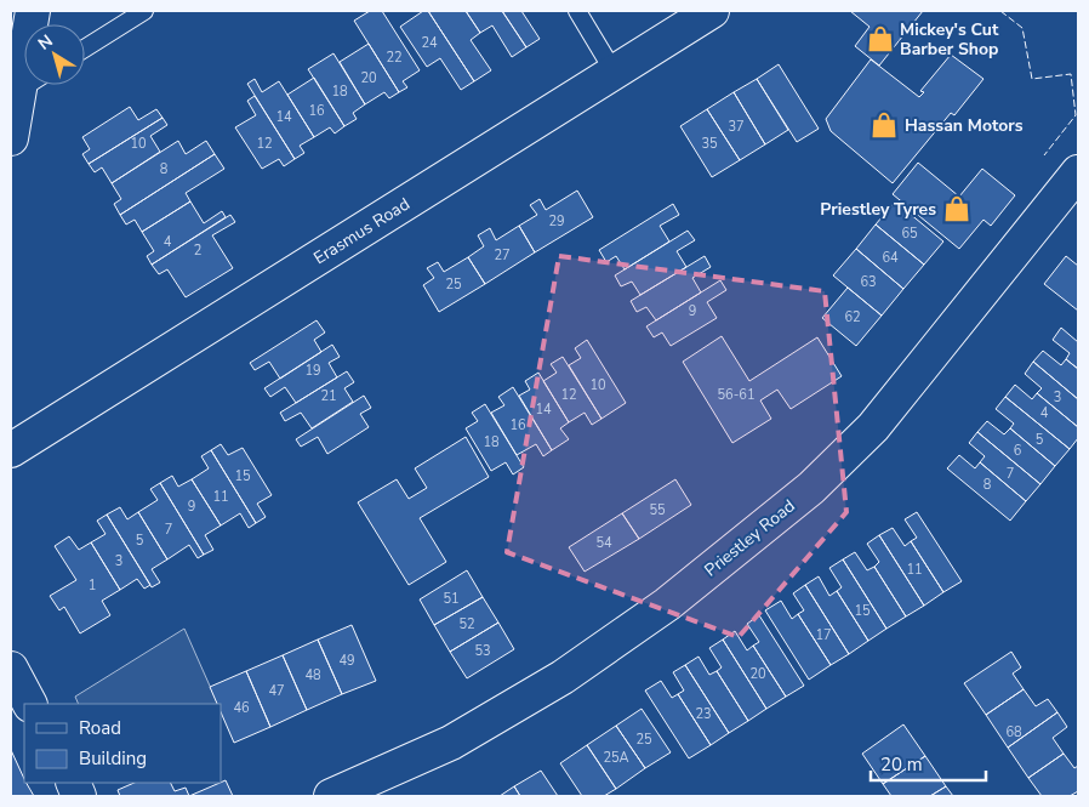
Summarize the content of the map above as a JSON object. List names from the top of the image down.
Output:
{
  "streets": {
    "street": ["Erasmus Road", "Priestley Road"]
  },
  "places": {
    "shop": ["Mickey's Cut Barber Shop", "Hassan Motors", "Priestley Tyres"]
  },
  "house_numbers": [
    "24",
    "22",
    "20",
    "18",
    "16",
    "14",
    "37",
    "10",
    "12",
    "35",
    "8",
    "29",
    "65",
    "4",
    "2",
    "27",
    "64",
    "63",
    "25",
    "9",
    "62",
    "19",
    "10",
    "12",
    "56-61",
    "21",
    "3",
    "14",
    "4",
    "16",
    "5",
    "18",
    "6",
    "7",
    "15",
    "8",
    "11",
    "9",
    "55",
    "7",
    "5",
    "54",
    "3",
    "11",
    "1",
    "51",
    "15",
    "52",
    "17",
    "53",
    "49",
    "20",
    "48",
    "47",
    "46",
    "23",
    "68",
    "25",
    "25A"
  ],
  "legend": ["Road", "Building"],
  "scale_bar": "20 m",
  "north": "top left"
}
